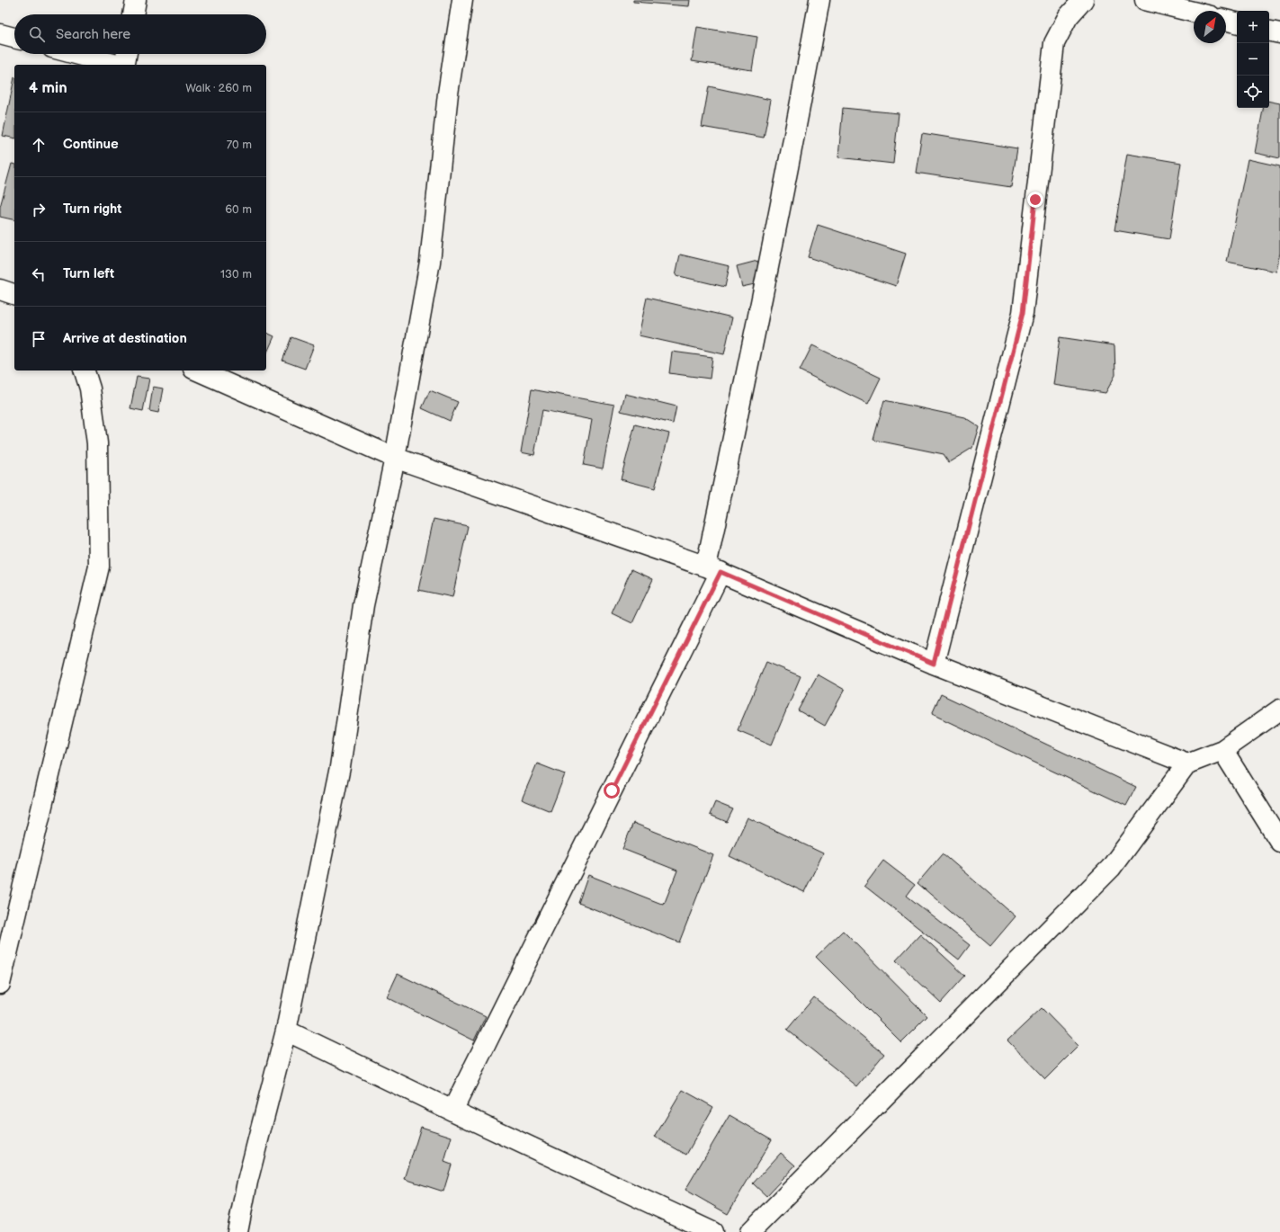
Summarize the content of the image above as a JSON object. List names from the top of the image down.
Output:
{
  "north": "top right",
  "page": {
    "map_buttons": ["+", "−"],
    "search": "Search here",
    "heading": ["4 min", "Walk · 260 m"],
    "list": [
      ["Continue", "70 m"],
      ["Turn right", "60 m"],
      ["Turn left", "130 m"],
      "Arrive at destination"
    ]
  }
}
